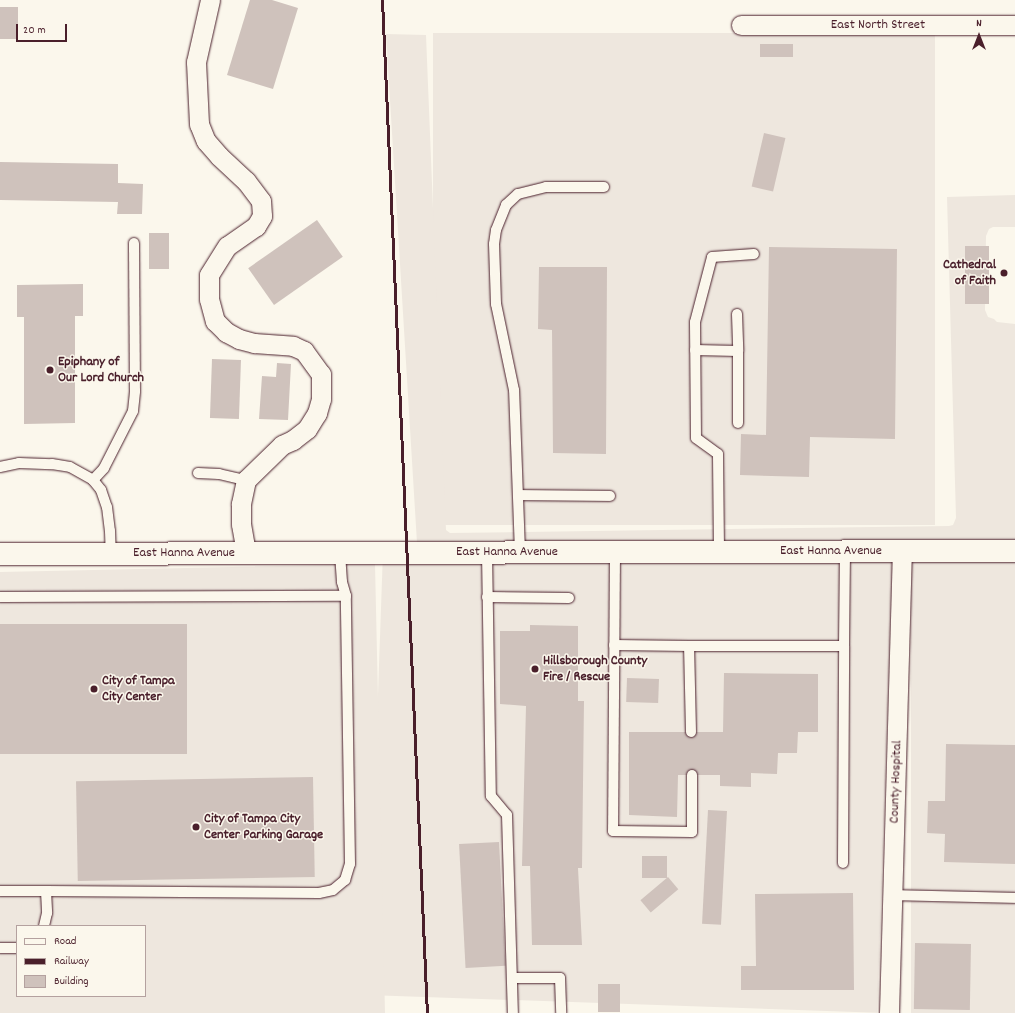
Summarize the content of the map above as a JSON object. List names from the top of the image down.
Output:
{
  "streets": {
    "street": ["East North Street", "East Hanna Avenue", "County Hospital"]
  },
  "crossings": [
    ["East Hanna Avenue", "County Hospital"]
  ],
  "places": [
    "Cathedral of Faith",
    "Epiphany of Our Lord Church",
    "Hillsborough County Fire / Rescue",
    "City of Tampa City Center",
    "City of Tampa City Center Parking Garage"
  ],
  "legend": ["Road", "Railway", "Building"],
  "scale_bar": "20 m",
  "north": "top"
}
